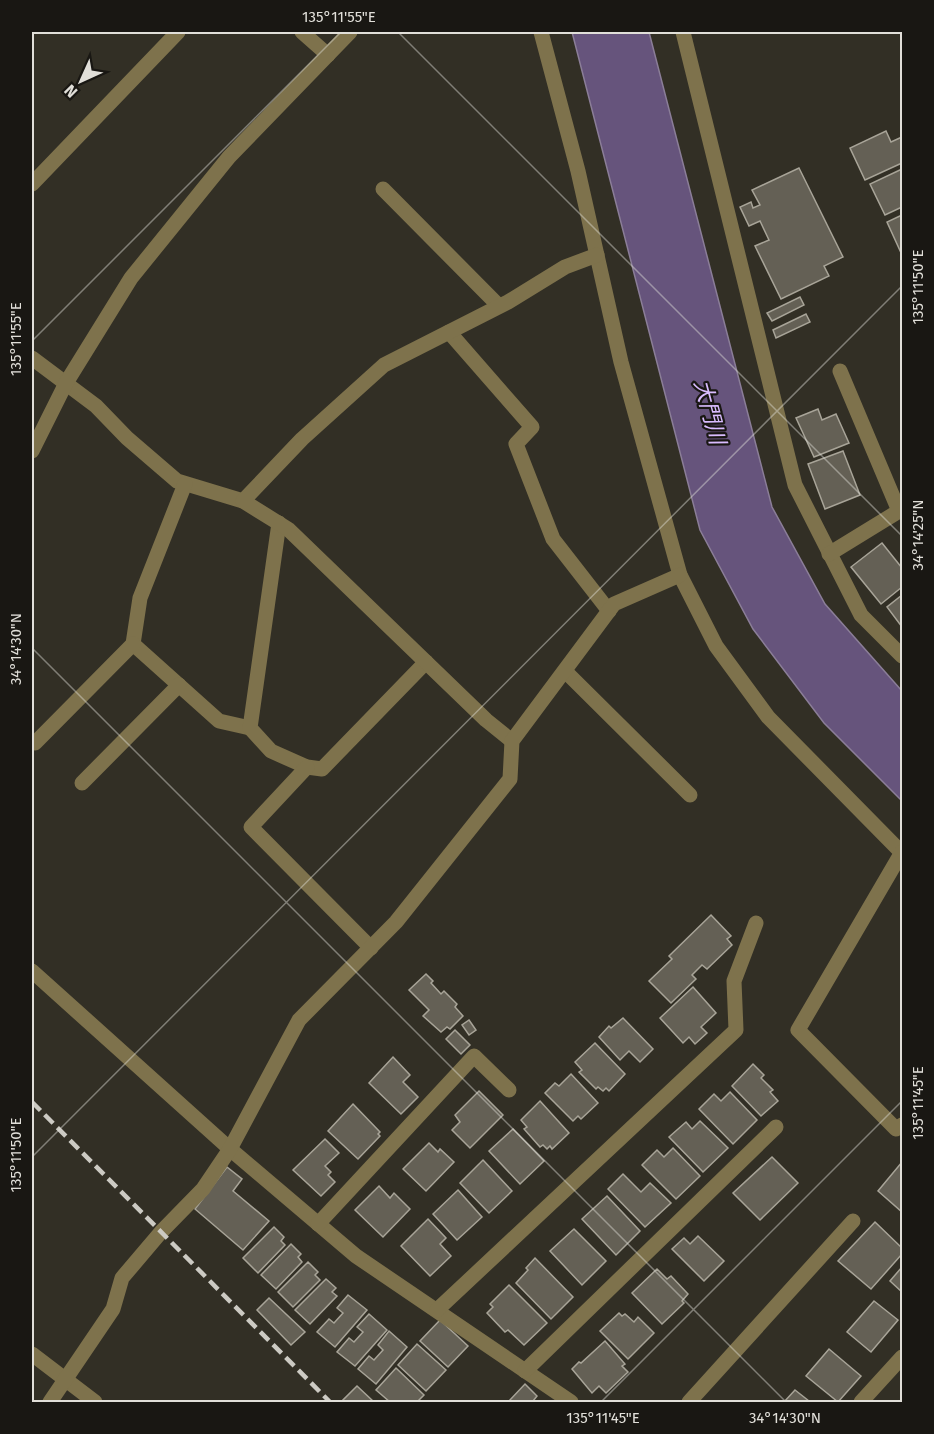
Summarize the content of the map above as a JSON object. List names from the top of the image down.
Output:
{
  "water": ["大門川"],
  "north": "bottom left",
  "coordinates": [
    "135°11'55\"E",
    "135°11'50\"E",
    "34°14'25\"N",
    "34°14'30\"N",
    "135°11'45\"E"
  ]
}
